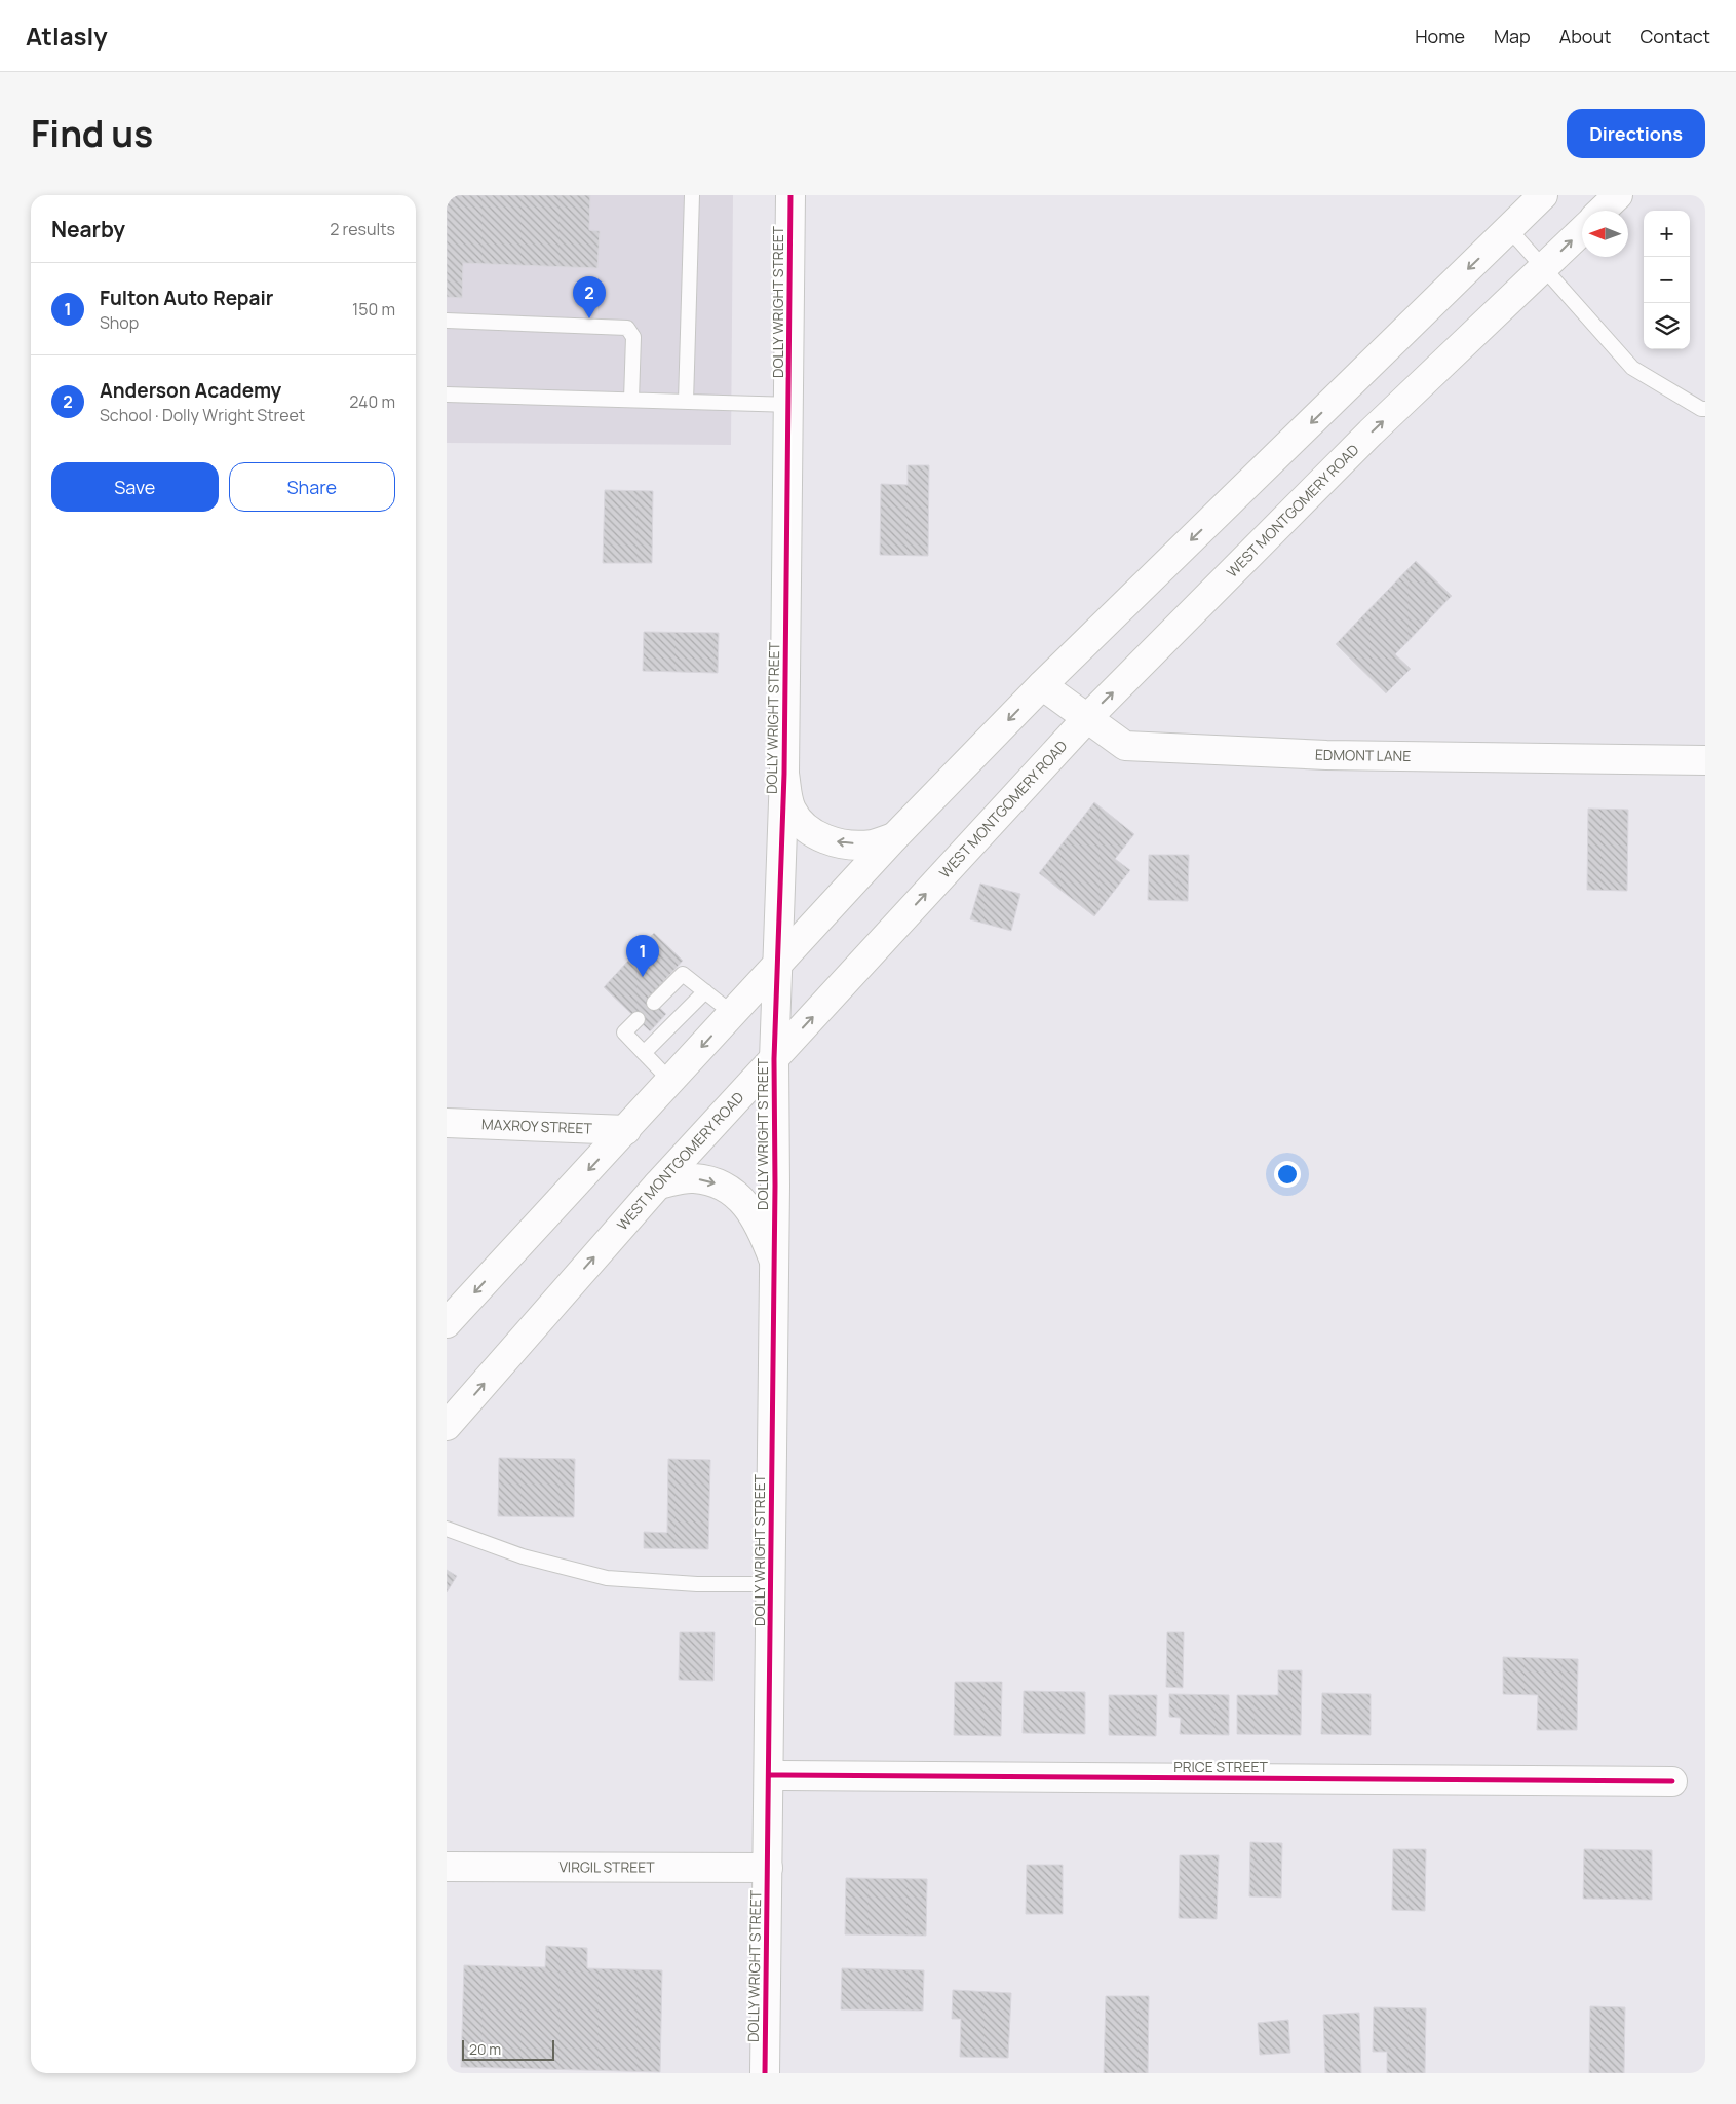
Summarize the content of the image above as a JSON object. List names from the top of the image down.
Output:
{
  "streets": {
    "street": [
      "DOLLY WRIGHT STREET",
      "WEST MONTGOMERY ROAD",
      "EDMONT LANE",
      "MAXROY STREET",
      "PRICE STREET",
      "VIRGIL STREET"
    ]
  },
  "crossings": [
    ["DOLLY WRIGHT STREET", "WEST MONTGOMERY ROAD"],
    ["DOLLY WRIGHT STREET", "PRICE STREET"],
    ["DOLLY WRIGHT STREET", "VIRGIL STREET"],
    ["WEST MONTGOMERY ROAD", "EDMONT LANE"]
  ],
  "scale_bar": "20 m",
  "north": "left",
  "page": {
    "header": "Atlasly",
    "nav": [
      "Home",
      "Map",
      "About",
      "Contact"
    ],
    "title": "Find us",
    "buttons": [
      "Directions",
      ["Save", "Share"]
    ],
    "heading": ["Nearby", "2 results"],
    "map_buttons": ["+", "−"],
    "list": [
      {
        "mark": "1",
        "name": "Fulton Auto Repair",
        "note": "Shop",
        "value": "150 m"
      },
      {
        "mark": "2",
        "name": "Anderson Academy",
        "note": "School · Dolly Wright Street",
        "value": "240 m"
      }
    ],
    "pins": ["2", "1"],
    "scale": "20 m"
  }
}
